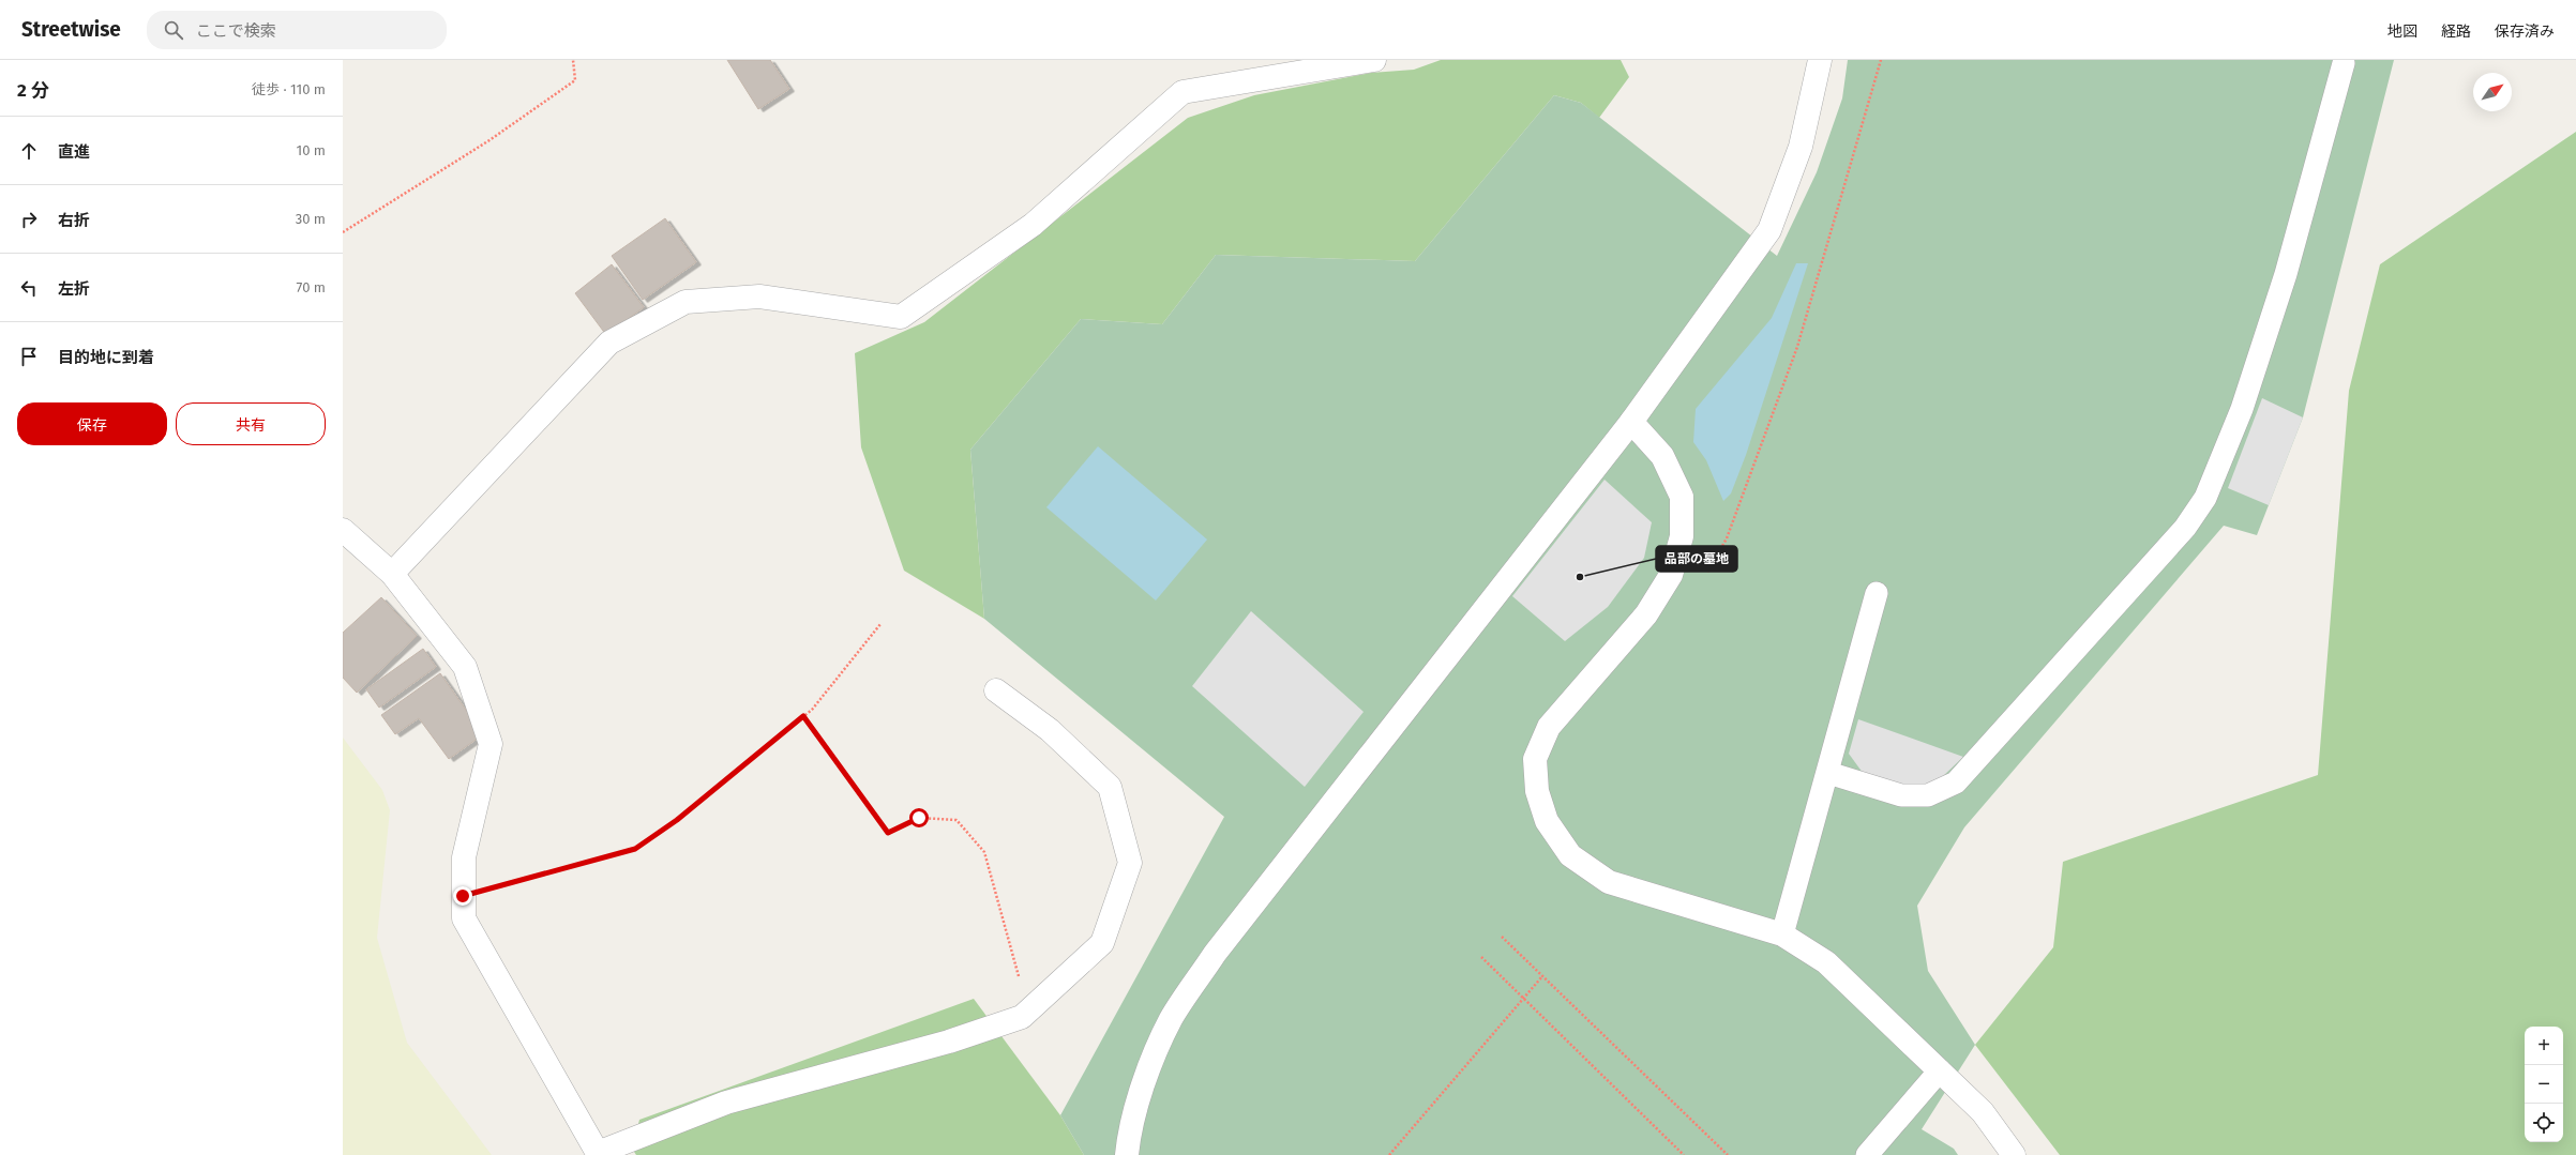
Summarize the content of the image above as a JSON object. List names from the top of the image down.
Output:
{
  "places": ["品部の墓地"],
  "north": "top right",
  "page": {
    "header": "Streetwise",
    "search": "ここで検索",
    "nav": ["地図", "経路", "保存済み"],
    "heading": ["2 分", "徒歩 · 110 m"],
    "list": [
      ["直進", "10 m"],
      ["右折", "30 m"],
      ["左折", "70 m"],
      "目的地に到着"
    ],
    "buttons": ["保存", "共有"],
    "map_buttons": ["+", "−"]
  }
}
